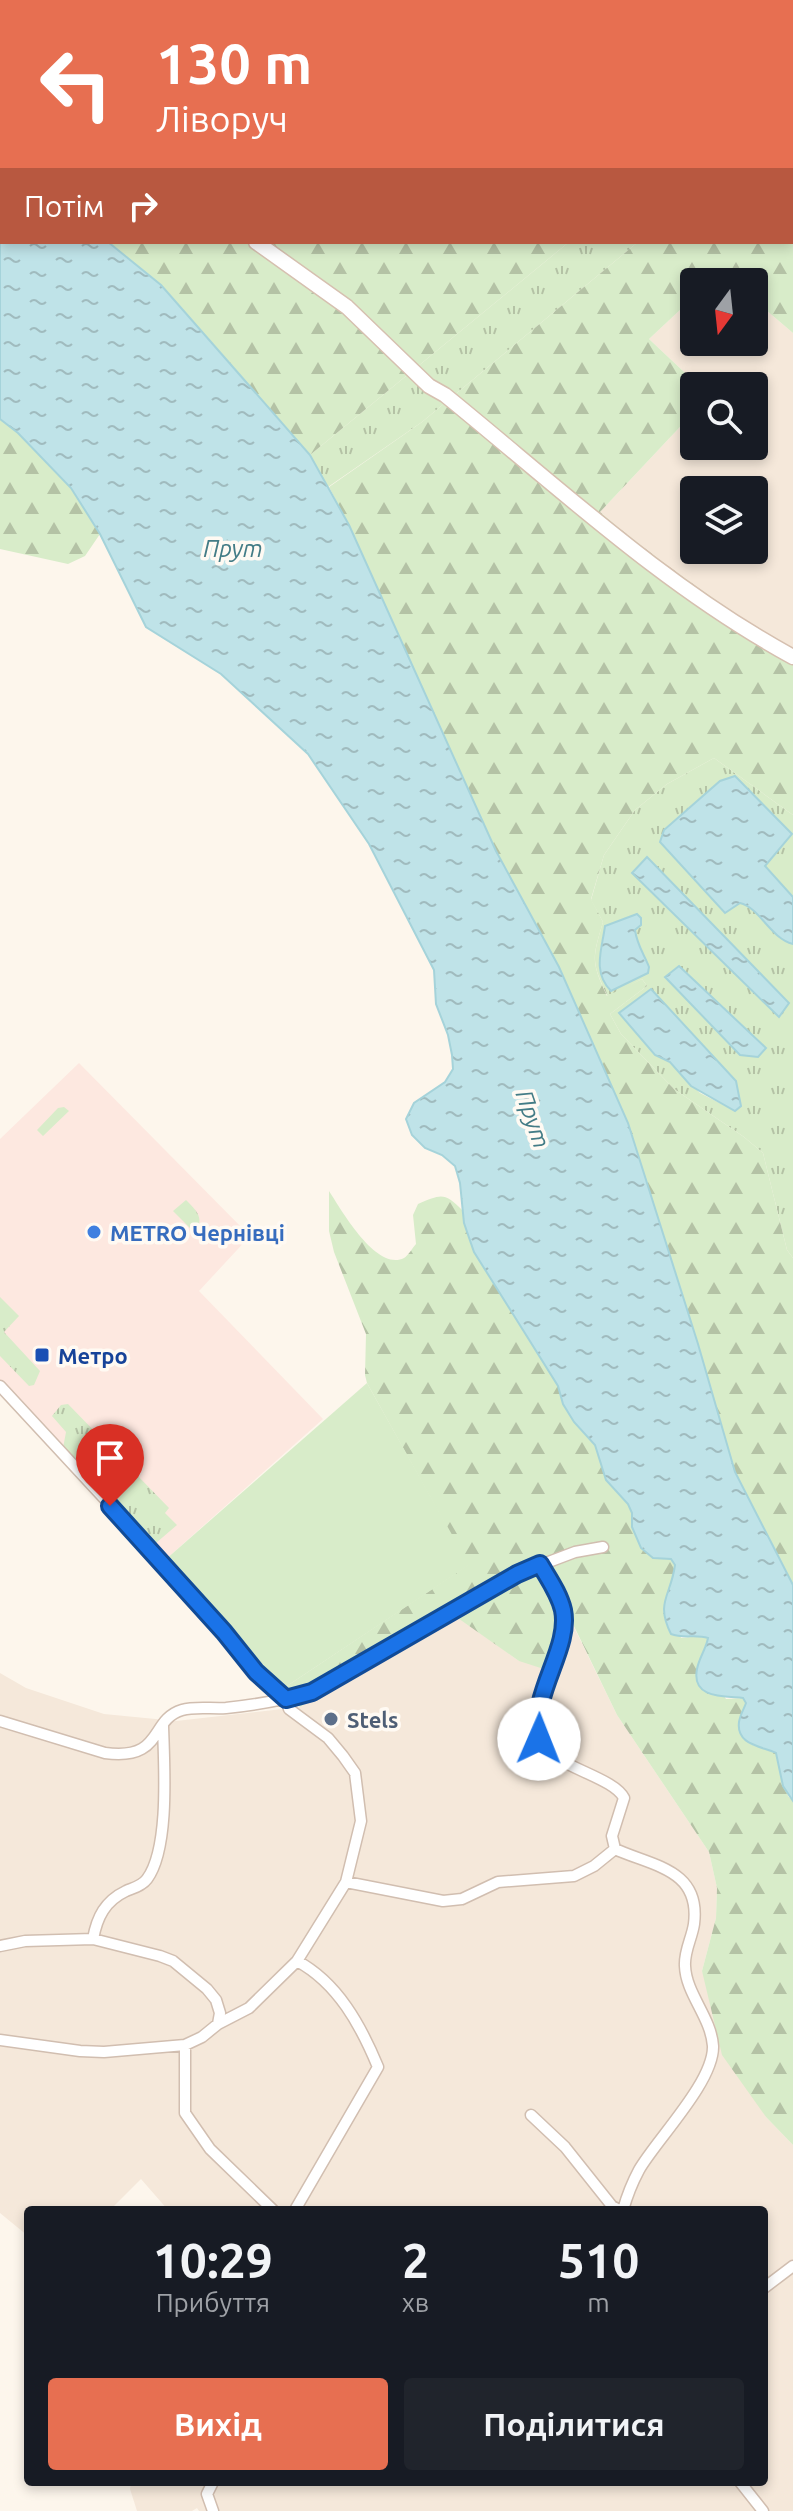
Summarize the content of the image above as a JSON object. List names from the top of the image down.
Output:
{
  "water": ["Прут"],
  "places": {
    "other": ["METRO Чернівці", "Stels"],
    "transit": ["Метро"]
  },
  "north": "bottom",
  "page": {
    "turn": ["130 m", "Ліворуч"],
    "then": "Потім",
    "eta": [
      "10:29",
      "Прибуття",
      "2",
      "хв",
      "510",
      "m"
    ],
    "buttons": ["Вихід", "Поділитися"]
  }
}
